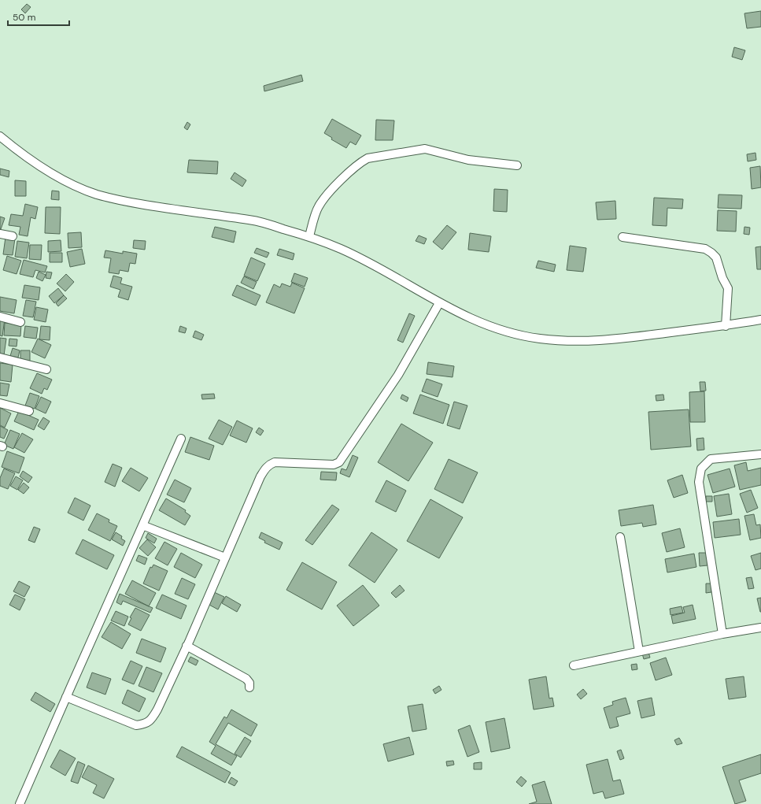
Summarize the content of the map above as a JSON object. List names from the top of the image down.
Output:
{
  "scale_bar": "50 m"
}
